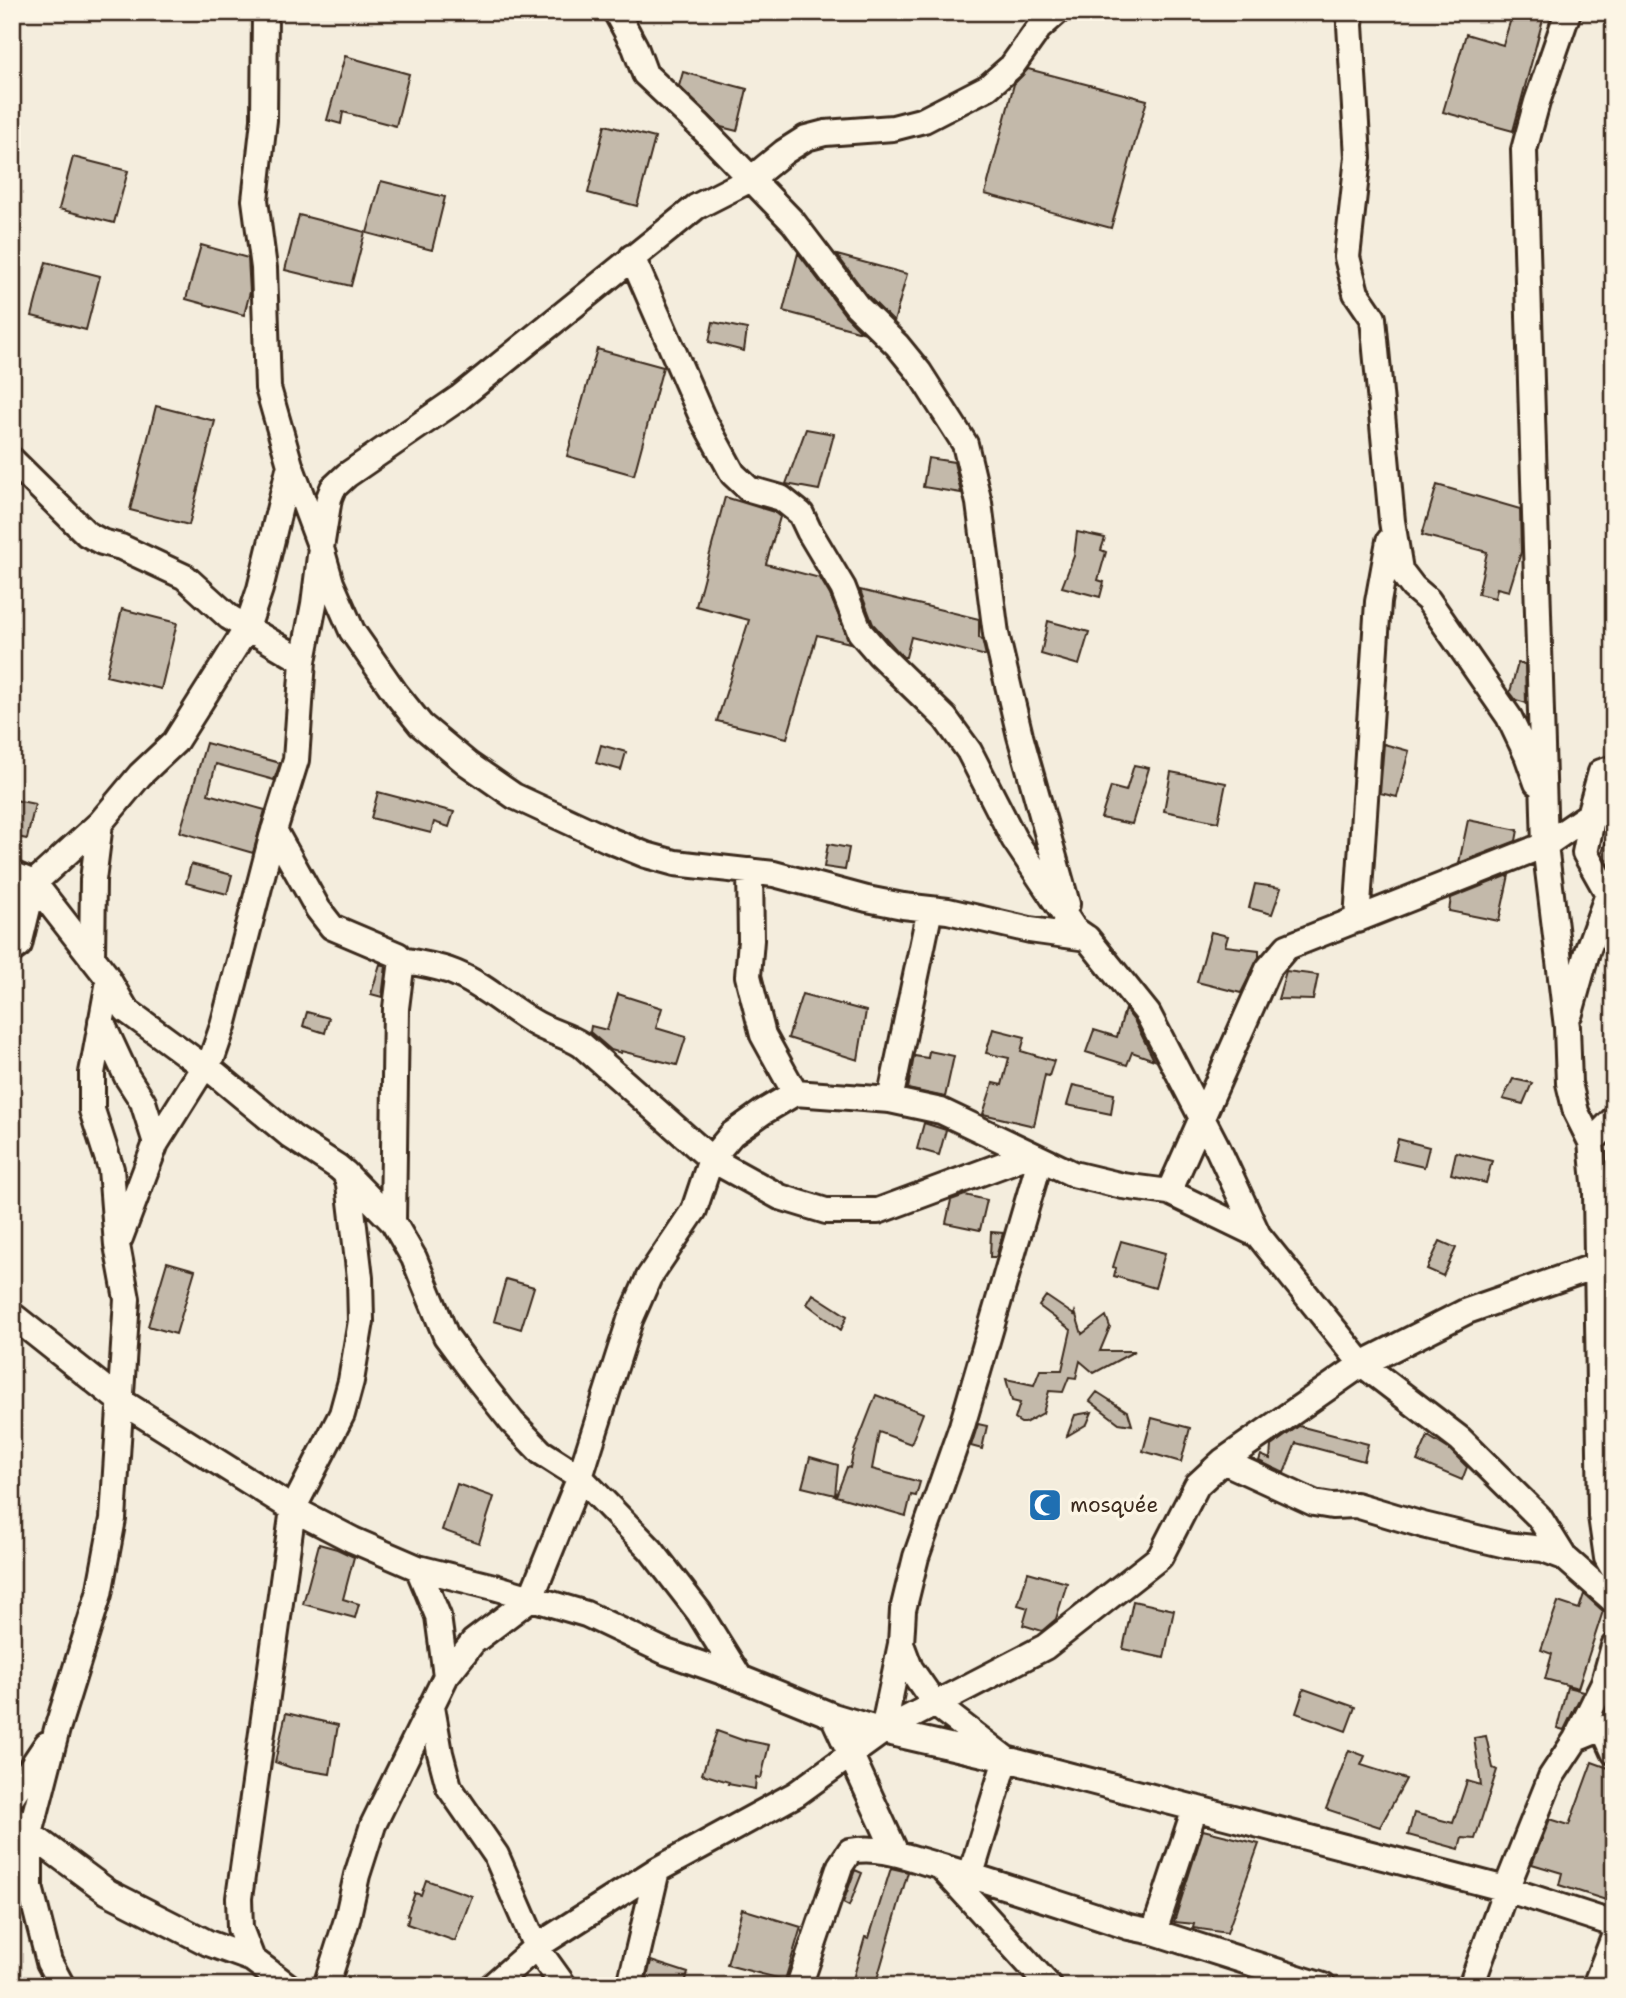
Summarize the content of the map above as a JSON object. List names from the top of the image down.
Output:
{
  "places": {
    "mosque": ["mosquée"]
  }
}
